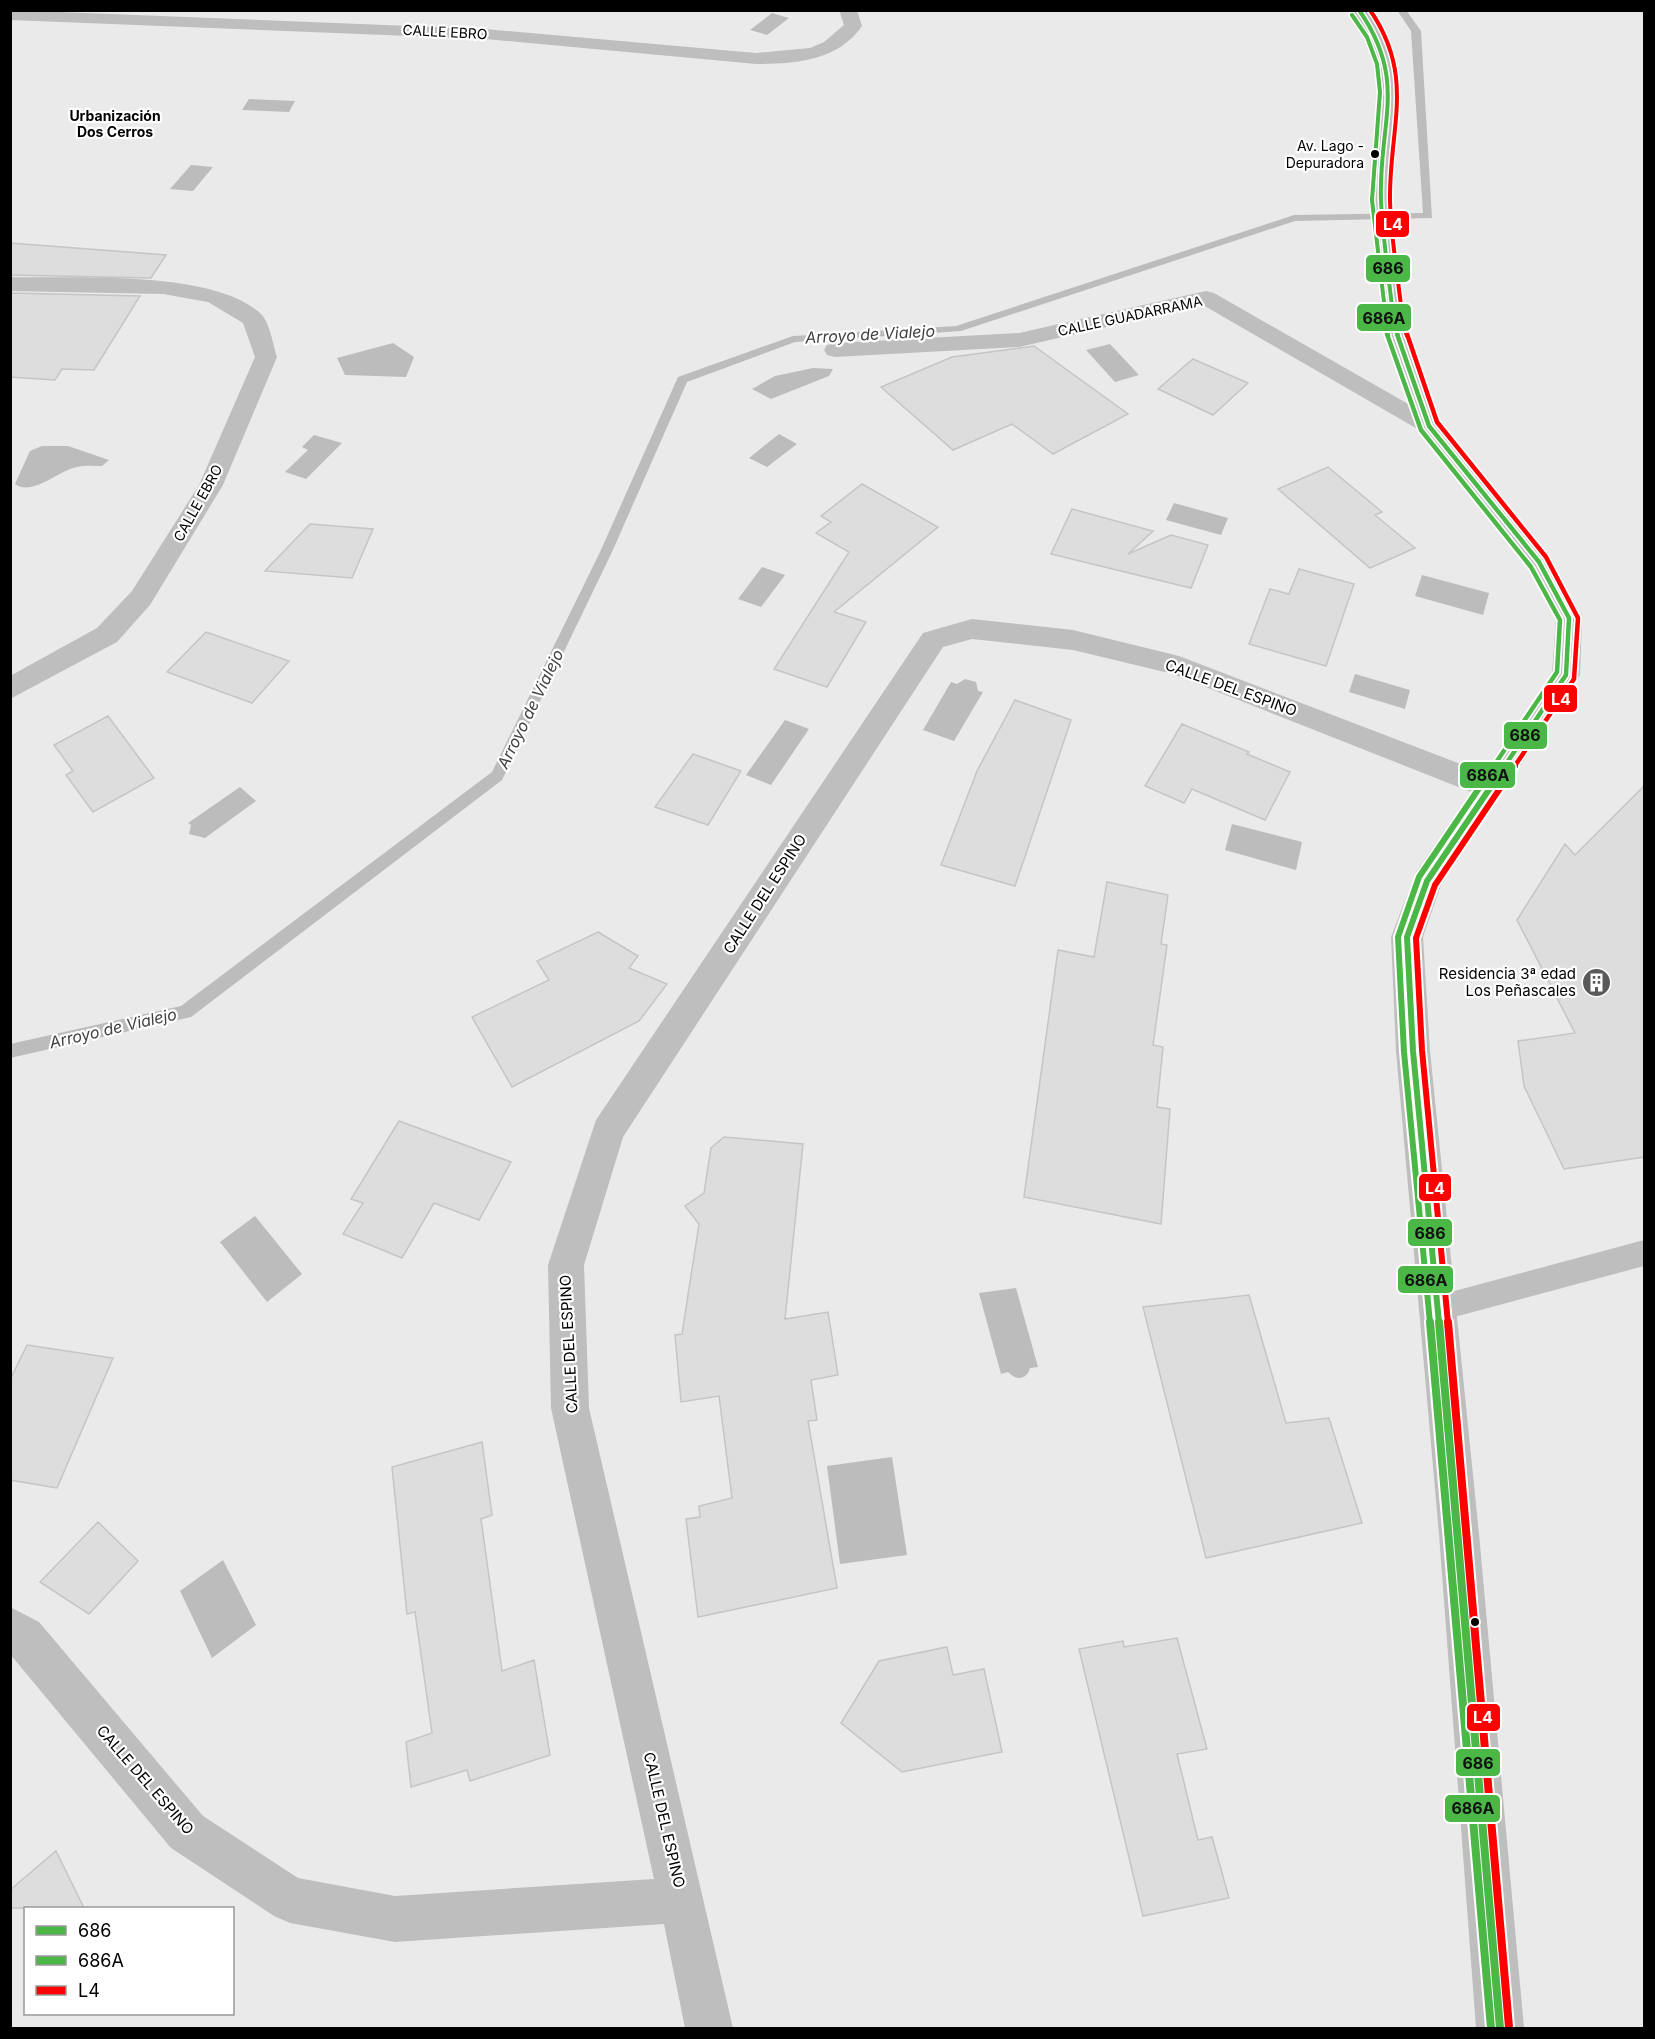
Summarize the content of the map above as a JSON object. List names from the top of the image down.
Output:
{
  "streets": {
    "street": ["CALLE EBRO", "CALLE GUADARRAMA", "CALLE DEL ESPINO"]
  },
  "districts": ["Urbanización Dos Cerros"],
  "water": ["Arroyo de Vialejo"],
  "places": {
    "other": ["Av. Lago - Depuradora"],
    "building": ["Residencia 3ª edad Los Peñascales"]
  },
  "lines": ["transit line 686", "transit line L4", "transit line 686A"],
  "legend": ["686", "686A", "L4"]
}
